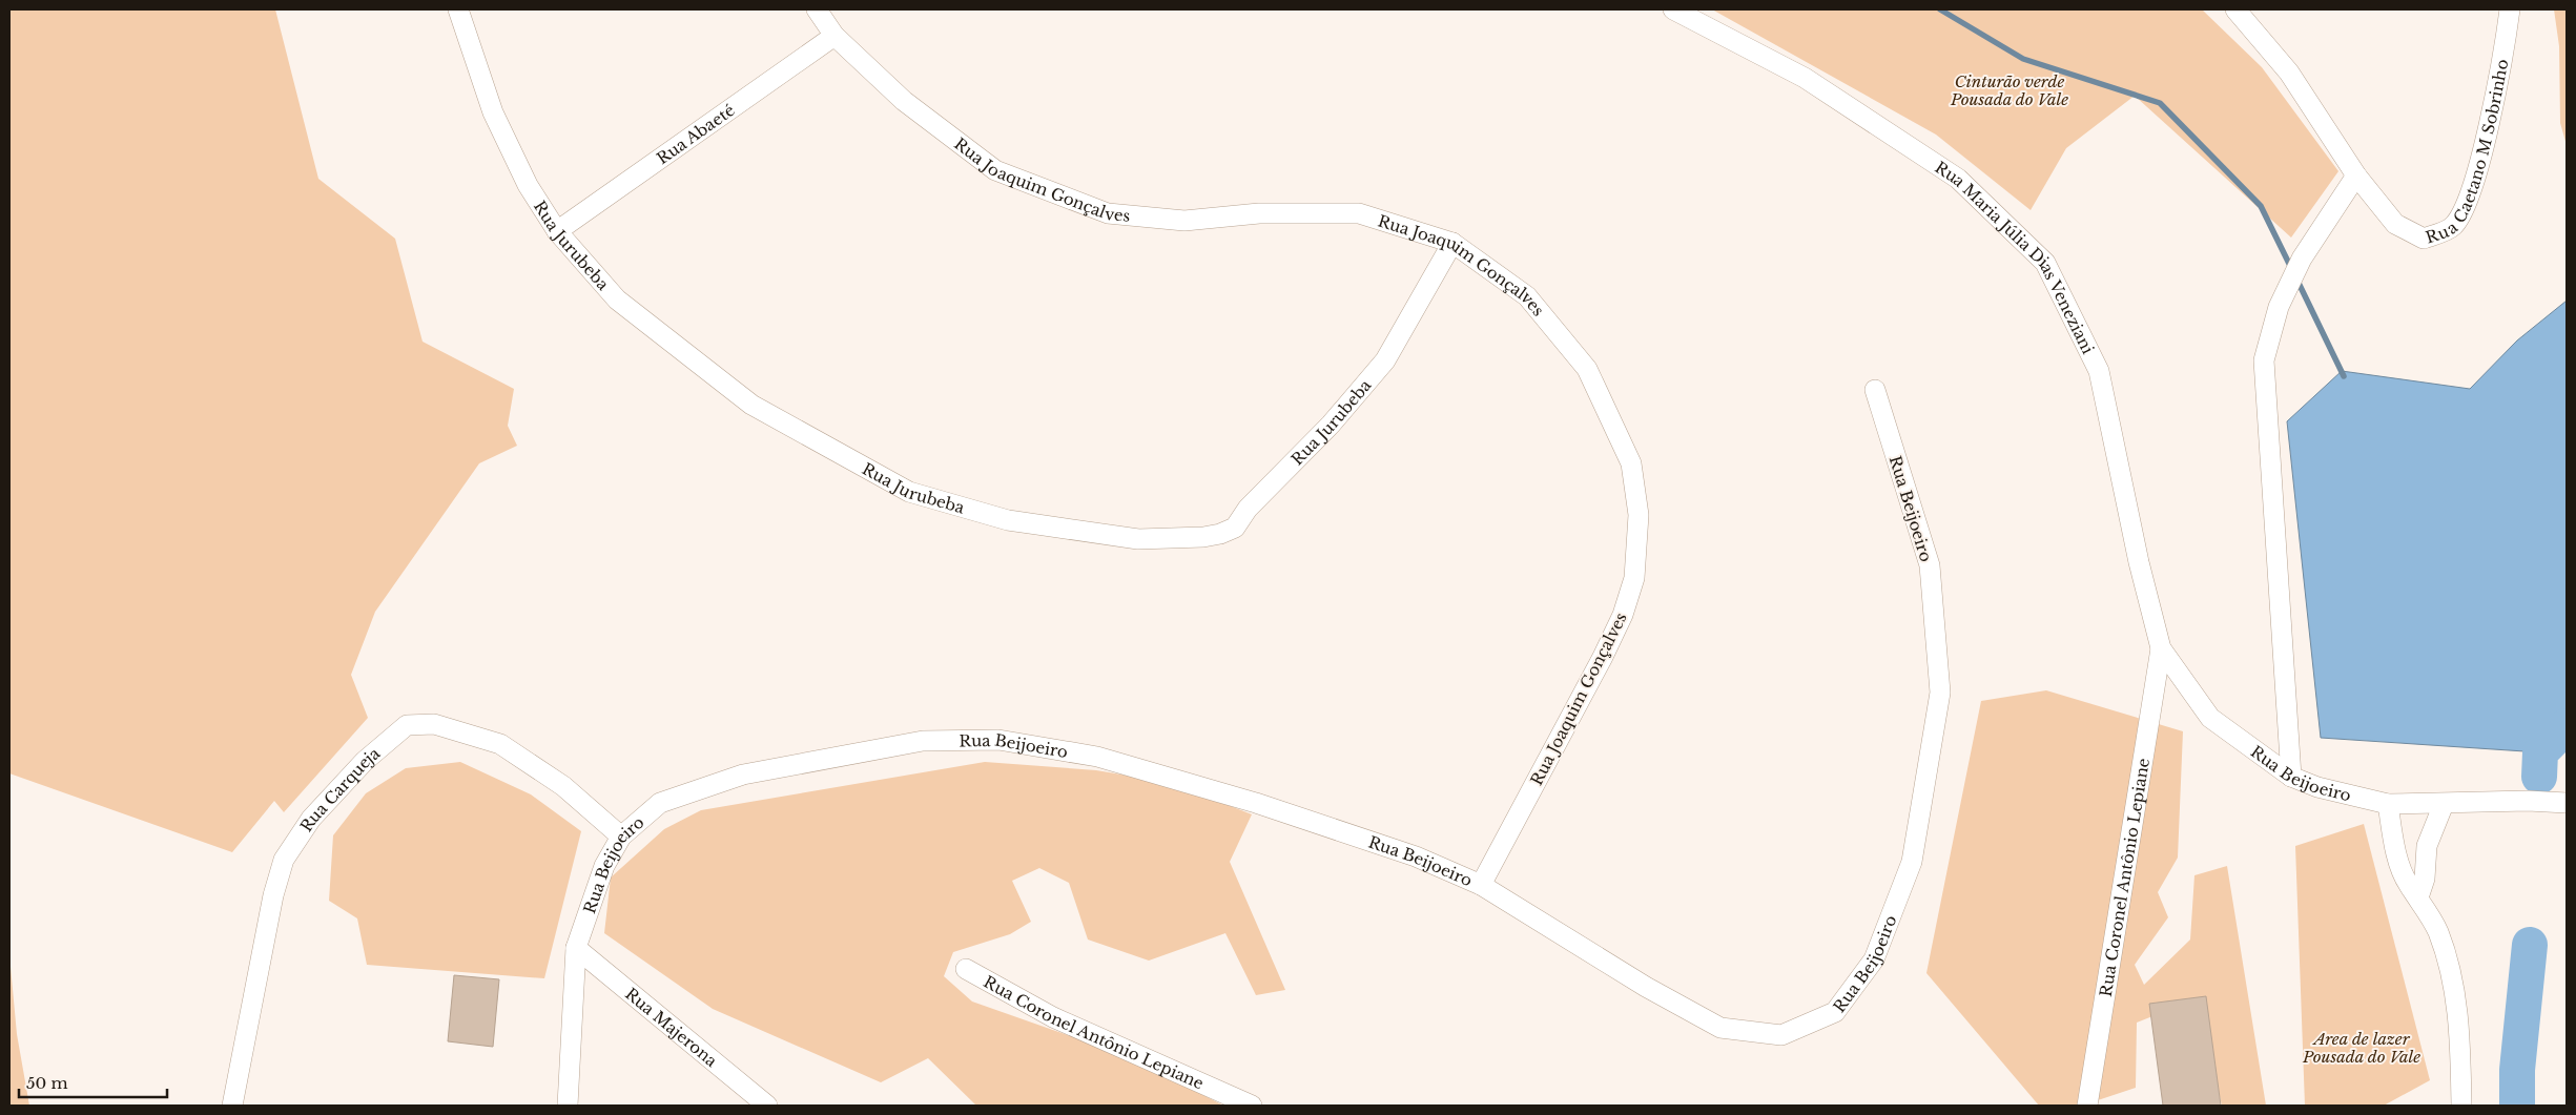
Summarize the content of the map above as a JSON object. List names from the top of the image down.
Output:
{
  "streets": {
    "street": [
      "Rua Abaeté",
      "Rua Caetano M Sobrinho",
      "Rua Joaquim Gonçalves",
      "Rua Jurubeba",
      "Rua Maria Júlia Dias Veneziani",
      "Rua Beijoeiro",
      "Rua Carqueja",
      "Rua Coronel Antônio Lepiane",
      "Rua Majerona"
    ]
  },
  "crossings": [
    ["Rua Abaeté", "Rua Joaquim Gonçalves"],
    ["Rua Abaeté", "Rua Jurubeba"],
    ["Rua Joaquim Gonçalves", "Rua Jurubeba"],
    ["Rua Joaquim Gonçalves", "Rua Beijoeiro"],
    ["Rua Maria Júlia Dias Veneziani", "Rua Beijoeiro"],
    ["Rua Maria Júlia Dias Veneziani", "Rua Coronel Antônio Lepiane"],
    ["Rua Beijoeiro", "Rua Carqueja"],
    ["Rua Beijoeiro", "Rua Coronel Antônio Lepiane"],
    ["Rua Beijoeiro", "Rua Majerona"]
  ],
  "parks": ["Cinturão verde Pousada do Vale", "Area de lazer Pousada do Vale"],
  "scale_bar": "50 m"
}
